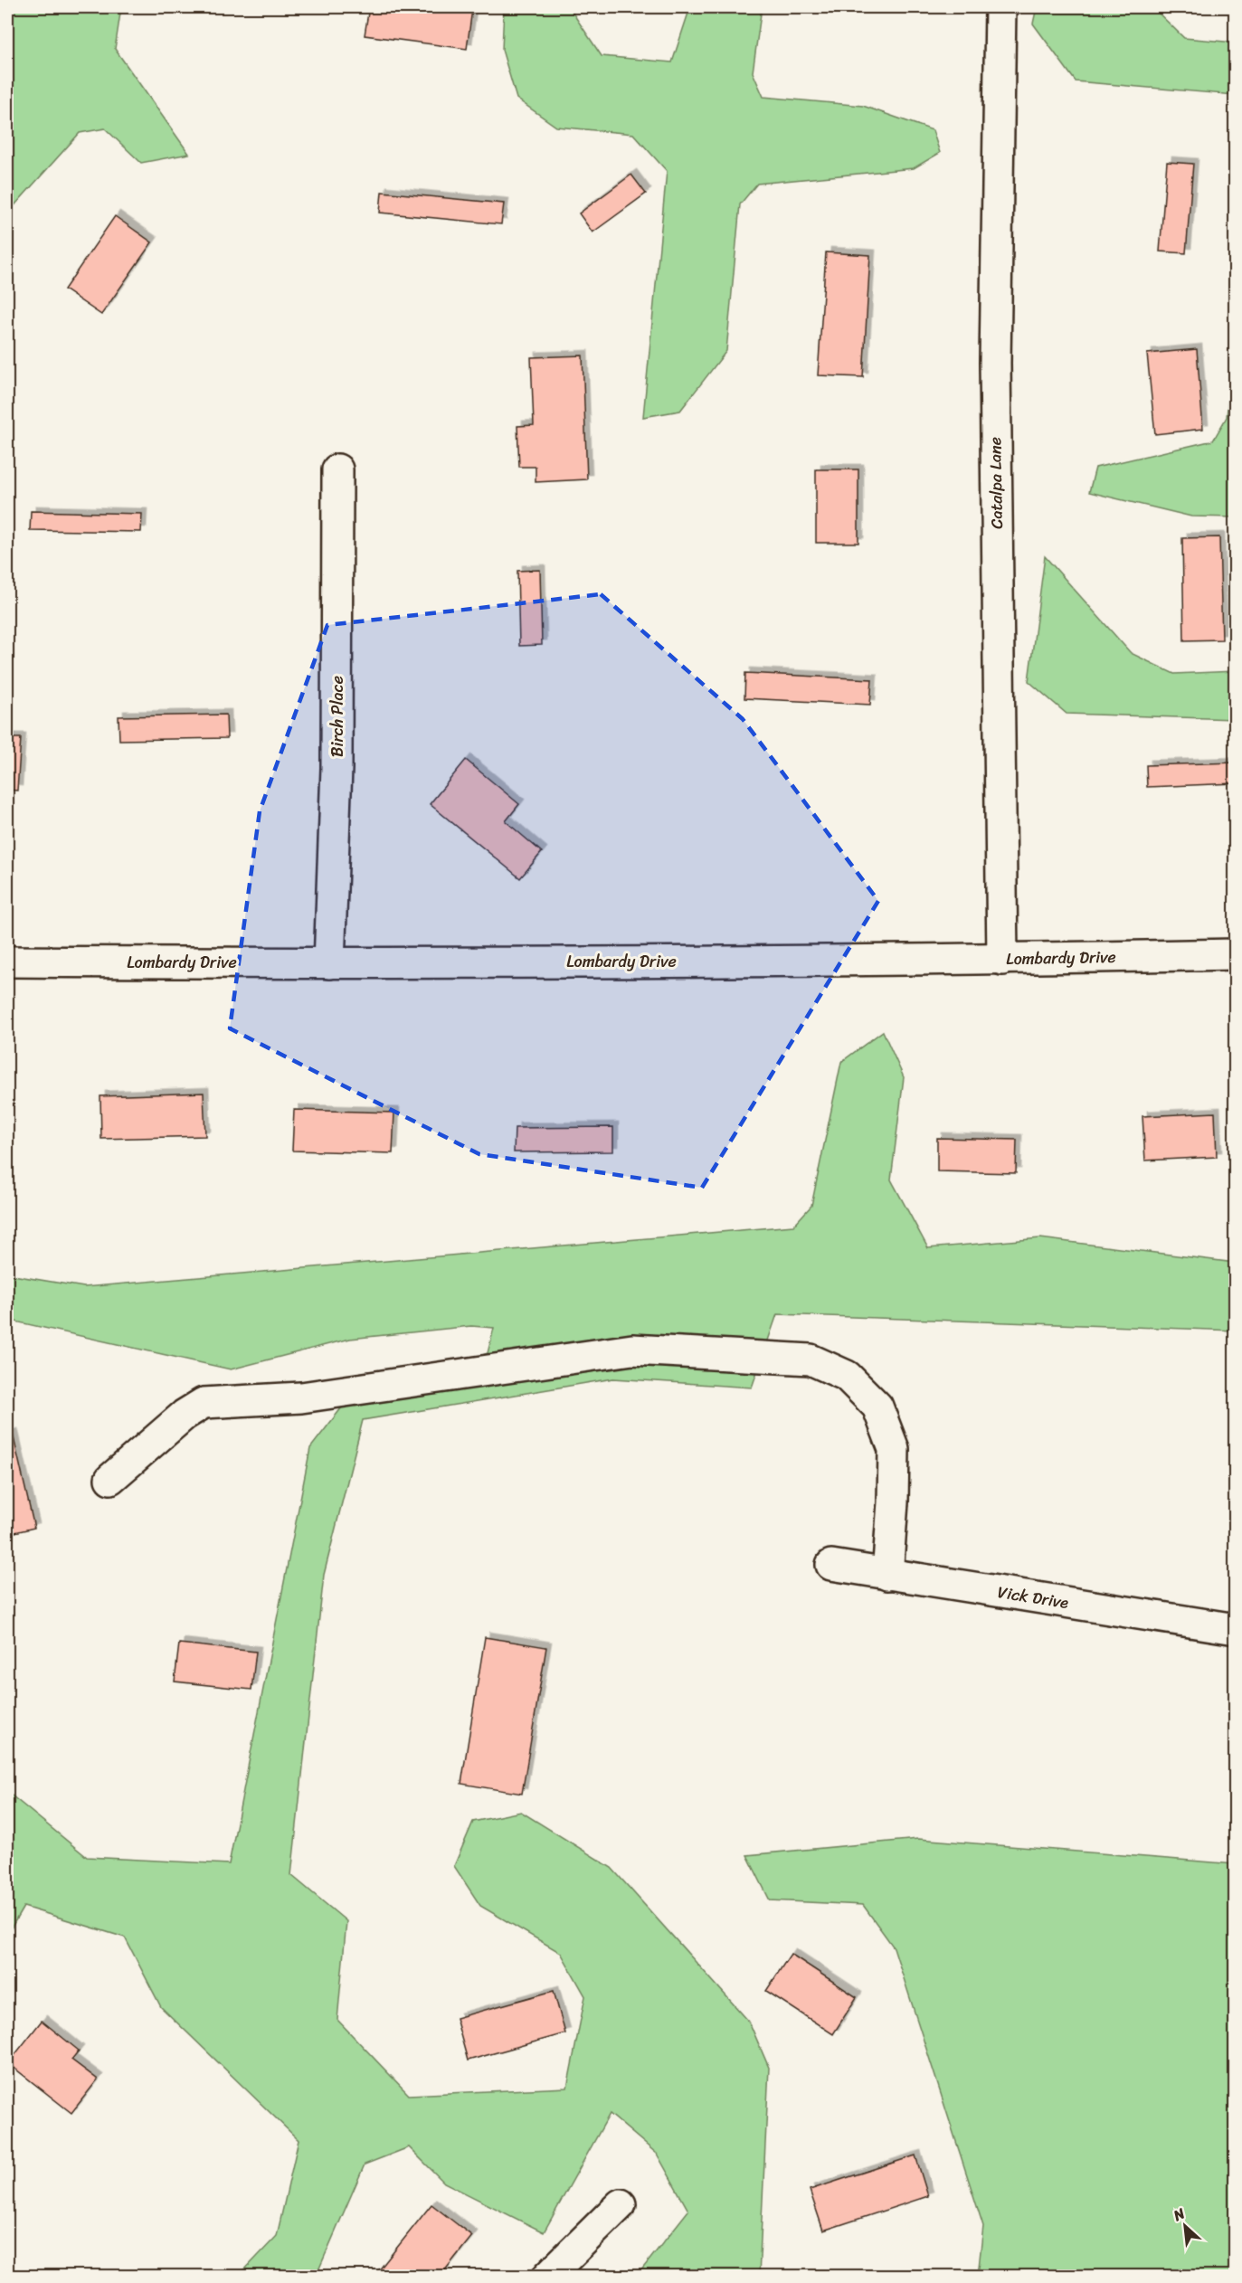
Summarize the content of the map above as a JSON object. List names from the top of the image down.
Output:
{
  "streets": {
    "street": [
      "Catalpa Lane",
      "Birch Place",
      "Lombardy Drive",
      "Vick Drive"
    ]
  },
  "crossings": [
    ["Catalpa Lane", "Lombardy Drive"],
    ["Birch Place", "Lombardy Drive"]
  ],
  "north": "top left"
}
